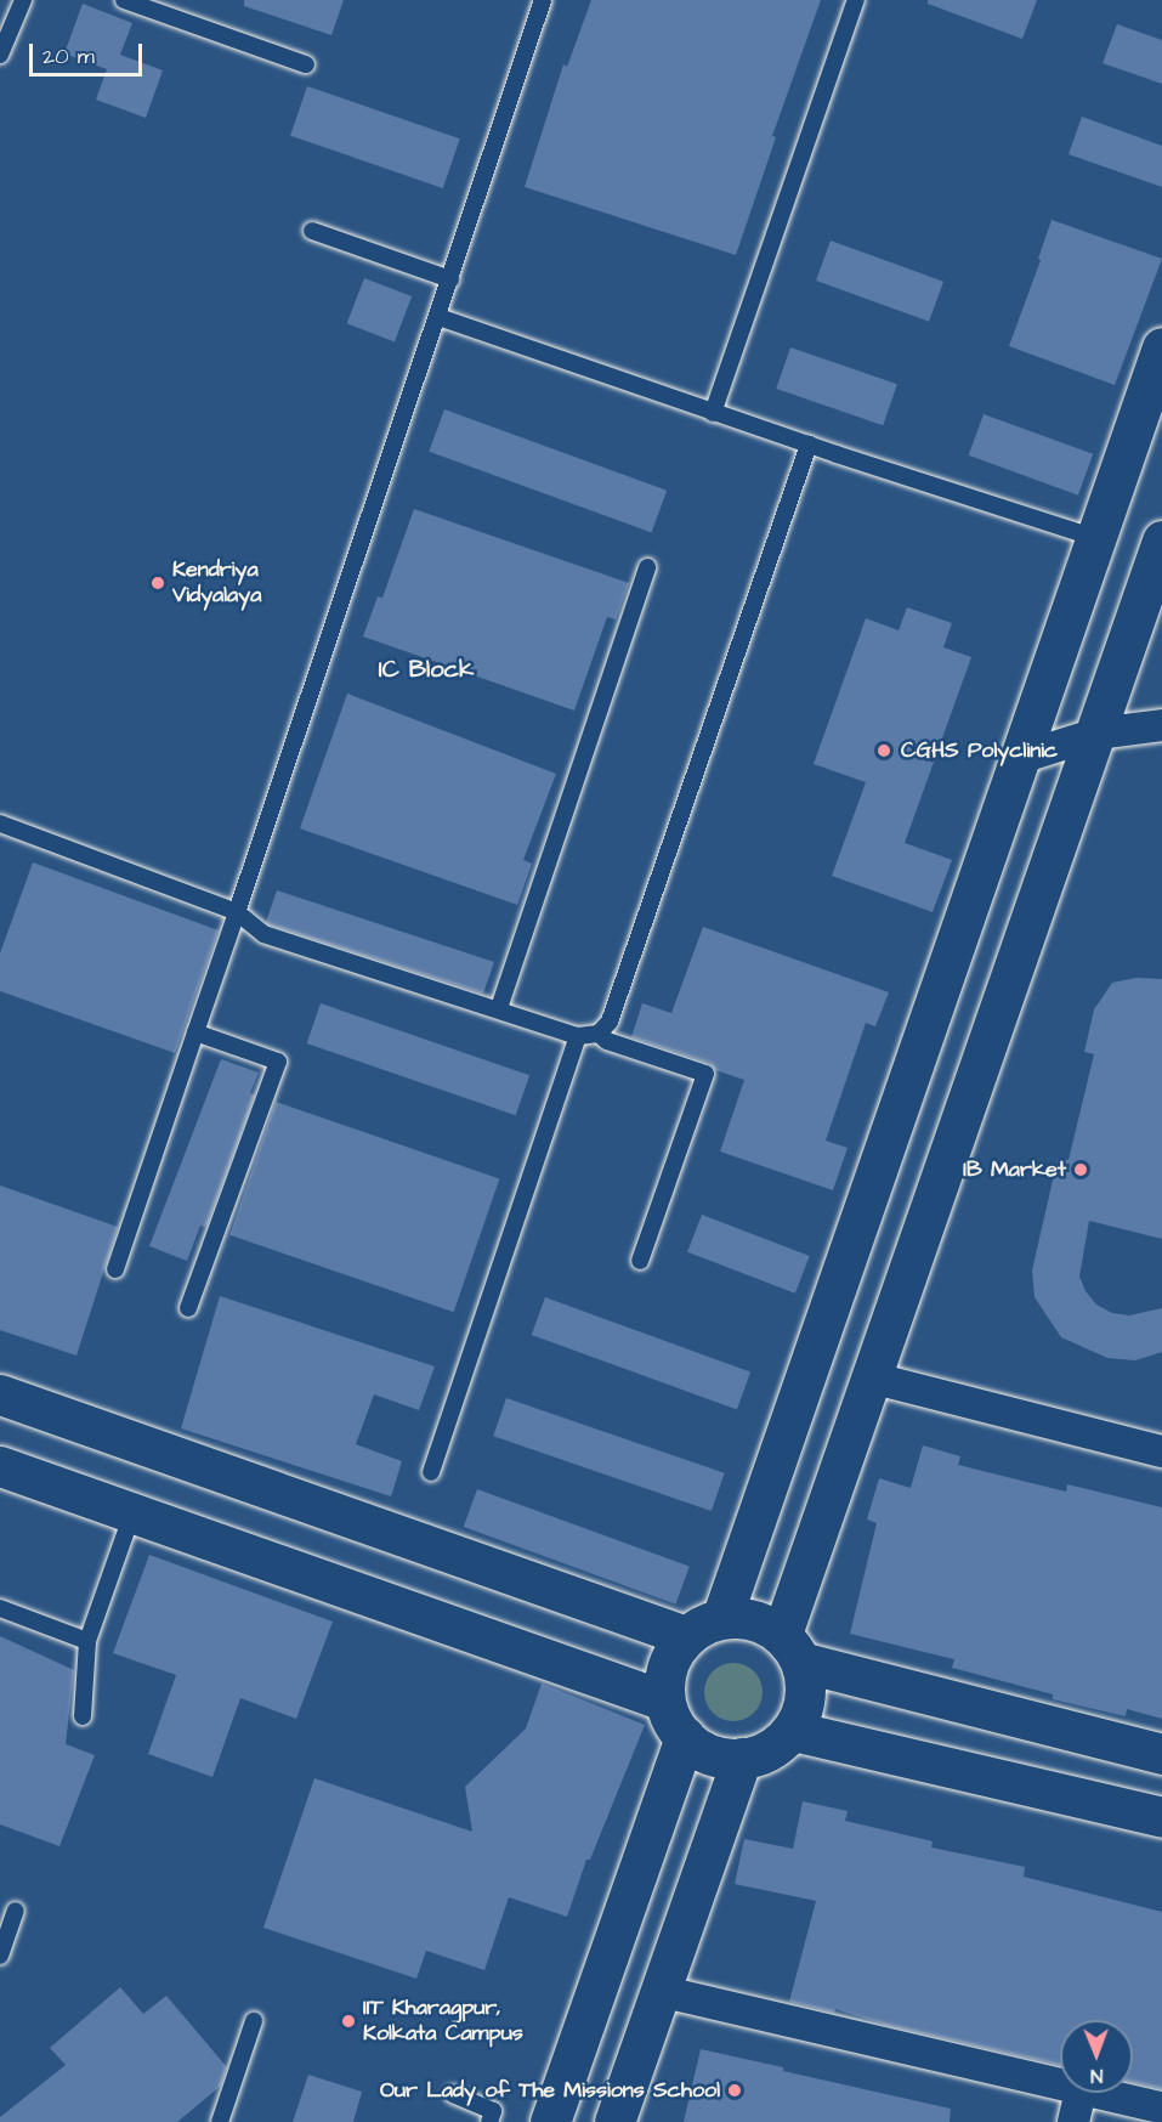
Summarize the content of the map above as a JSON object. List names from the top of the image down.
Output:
{
  "districts": ["IC Block"],
  "places": [
    "Kendriya Vidyalaya",
    "CGHS Polyclinic",
    "IB Market",
    "IIT Kharagpur, Kolkata Campus",
    "Our Lady of The Missions School"
  ],
  "scale_bar": "20 m",
  "north": "bottom"
}
